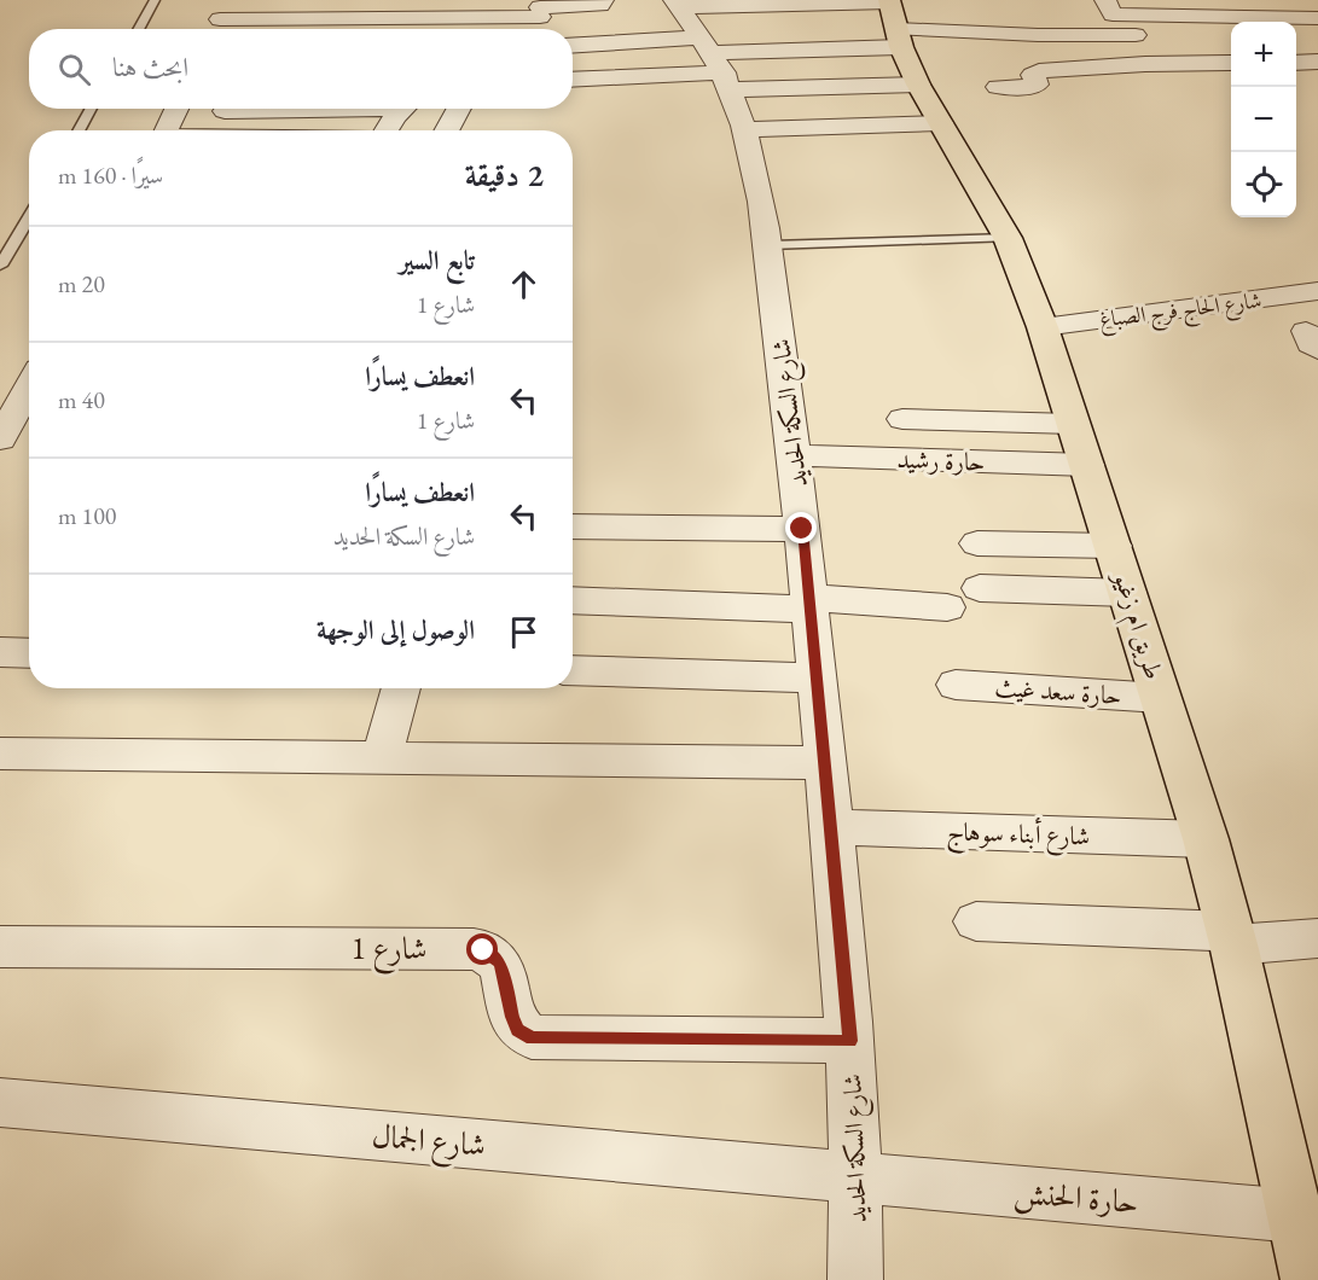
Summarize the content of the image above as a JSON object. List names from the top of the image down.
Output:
{
  "streets": {
    "main road": ["طريق ام زغيو"],
    "street": [
      "شارع الحاج فرج الصباغ",
      "شارع السكة الحديد",
      "حارة رشيد",
      "حارة سعد غيث",
      "شارع أبناء سوهاج",
      "شارع 1",
      "شارع الجمال",
      "حارة الحنش"
    ]
  },
  "crossings": [
    ["شارع الحاج فرج الصباغ", "طريق ام زغيو"],
    ["شارع السكة الحديد", "حارة رشيد"],
    ["شارع السكة الحديد", "شارع أبناء سوهاج"],
    ["شارع السكة الحديد", "شارع 1"],
    ["شارع السكة الحديد", "شارع الجمال"],
    ["شارع السكة الحديد", "حارة الحنش"],
    ["حارة رشيد", "طريق ام زغيو"],
    ["طريق ام زغيو", "حارة سعد غيث"],
    ["طريق ام زغيو", "شارع أبناء سوهاج"],
    ["طريق ام زغيو", "حارة الحنش"],
    ["شارع الجمال", "حارة الحنش"]
  ],
  "page": {
    "map_buttons": ["+", "−"],
    "search": "ابحث هنا",
    "heading": ["2 دقيقة", "سيرًا · 160 m"],
    "list": [
      ["تابع السير", "شارع 1", "20 m"],
      ["انعطف يسارًا", "شارع 1", "40 m"],
      ["انعطف يسارًا", "شارع السكة الحديد", "100 m"],
      "الوصول إلى الوجهة"
    ]
  }
}
